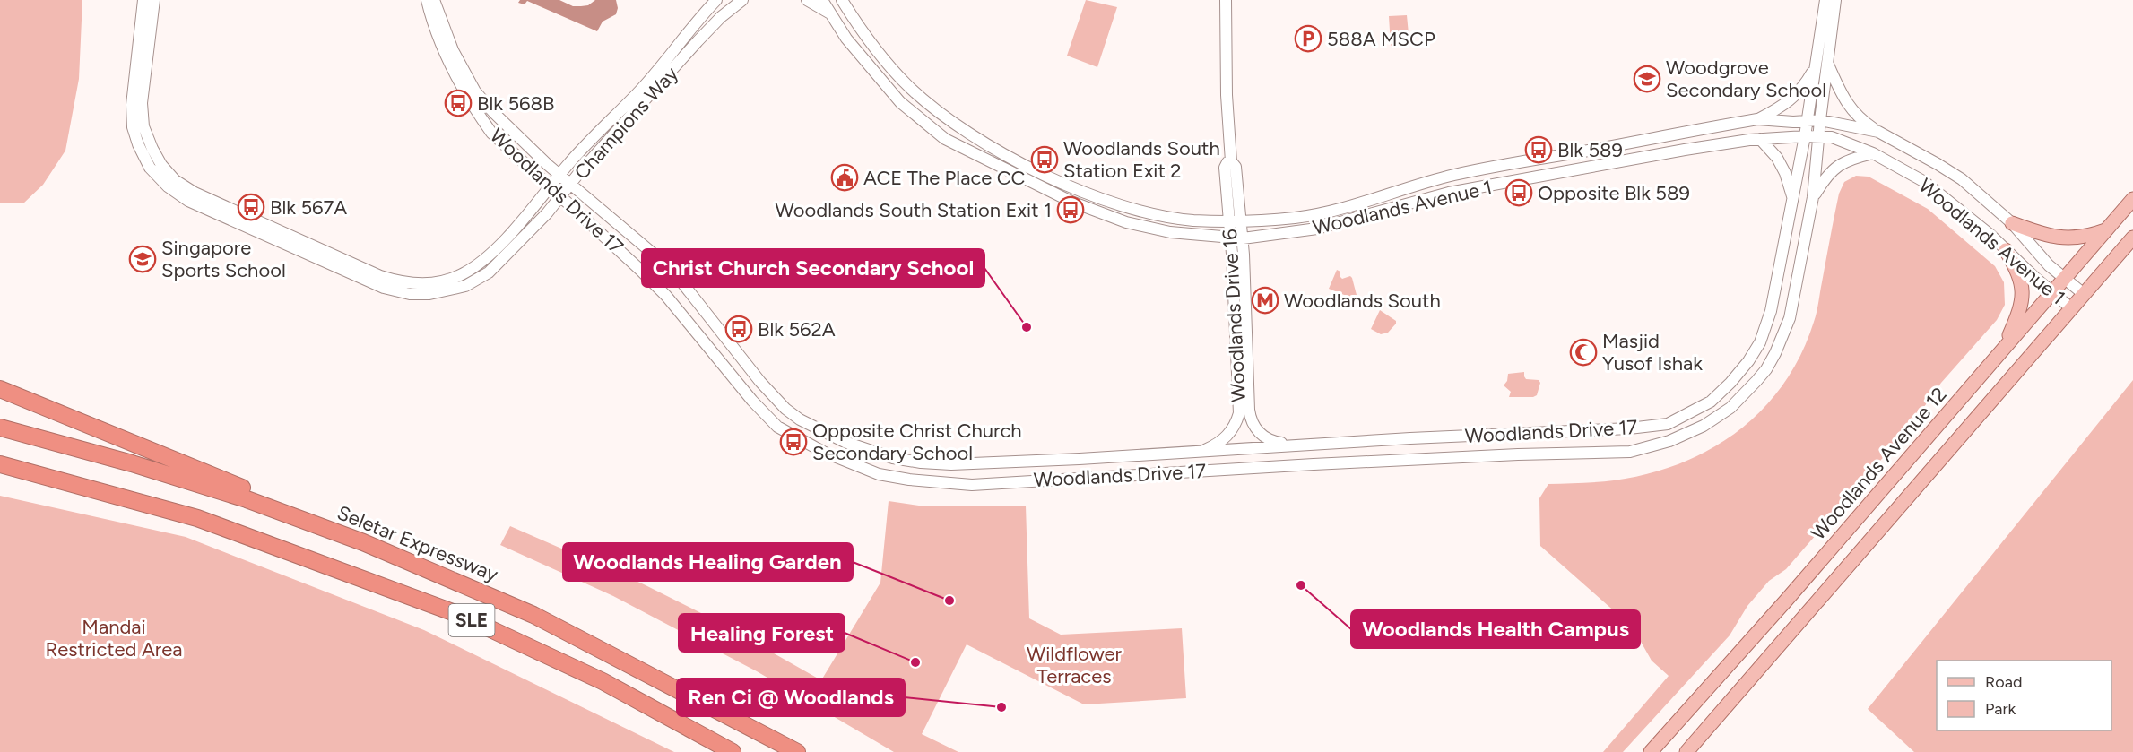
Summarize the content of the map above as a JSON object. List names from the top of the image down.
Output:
{
  "streets": {
    "highway": ["Seletar Expressway", "SLE"],
    "main road": ["Woodlands Avenue 12"],
    "street": [
      "Champions Way",
      "Woodlands Drive 17",
      "Woodlands Avenue 1",
      "Woodlands Drive 16"
    ]
  },
  "crossings": [
    ["Champions Way", "Woodlands Drive 17"],
    ["Woodlands Drive 17", "Woodlands Avenue 1"],
    ["Woodlands Drive 17", "Woodlands Drive 16"],
    ["Woodlands Avenue 1", "Woodlands Drive 16"],
    ["Woodlands Avenue 1", "Woodlands Avenue 12"]
  ],
  "parks": ["Mandai Restricted Area", "Wildflower Terraces"],
  "places": {
    "parking": ["588A MSCP"],
    "school or university": ["Woodgrove Secondary School", "Singapore Sports School"],
    "bus stop": [
      "Blk 568B",
      "Blk 589",
      "Woodlands South Station Exit 2",
      "Opposite Blk 589",
      "Blk 567A",
      "Woodlands South Station Exit 1",
      "Blk 562A",
      "Opposite Christ Church Secondary School"
    ],
    "public building": ["ACE The Place CC"],
    "metro station": ["Woodlands South"],
    "other": [
      "Christ Church Secondary School",
      "Woodlands Health Campus",
      "Woodlands Healing Garden",
      "Healing Forest",
      "Ren Ci @ Woodlands"
    ],
    "mosque": ["Masjid Yusof Ishak"]
  },
  "legend": ["Road", "Park"]
}
